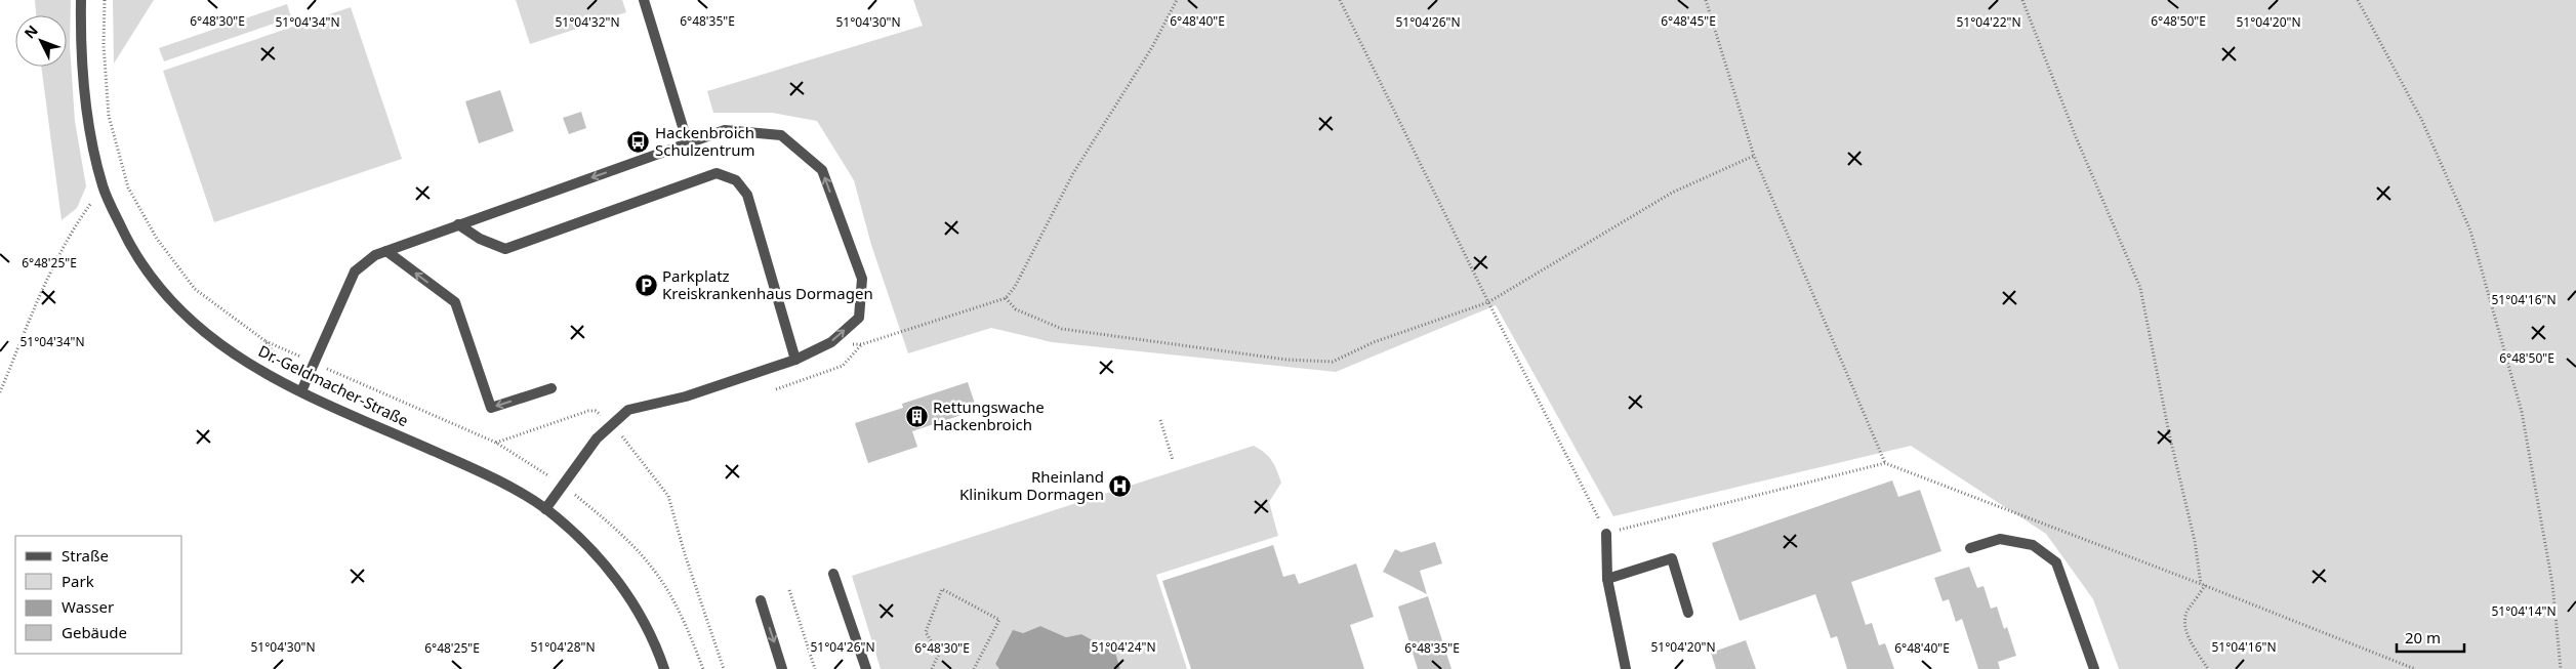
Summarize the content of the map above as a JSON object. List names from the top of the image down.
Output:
{
  "streets": {
    "street": ["Dr.-Geldmacher-Straße"]
  },
  "places": {
    "bus stop": ["Hackenbroich Schulzentrum"],
    "parking": ["Parkplatz Kreiskrankenhaus Dormagen"],
    "building": ["Rettungswache Hackenbroich"],
    "hospital": ["Rheinland Klinikum Dormagen"]
  },
  "legend": [
    "Straße",
    "Park",
    "Wasser",
    "Gebäude"
  ],
  "scale_bar": "20 m",
  "north": "top left",
  "coordinates": [
    "6°48'30\"E",
    "6°48'35\"E",
    "6°48'45\"E",
    "6°48'50\"E",
    "6°48'40\"E",
    "51°04'34\"N",
    "51°04'32\"N",
    "51°04'30\"N",
    "51°04'22\"N",
    "51°04'20\"N",
    "51°04'26\"N",
    "6°48'25\"E",
    "51°04'16\"N",
    "51°04'14\"N",
    "51°04'28\"N",
    "51°04'24\"N"
  ]
}
